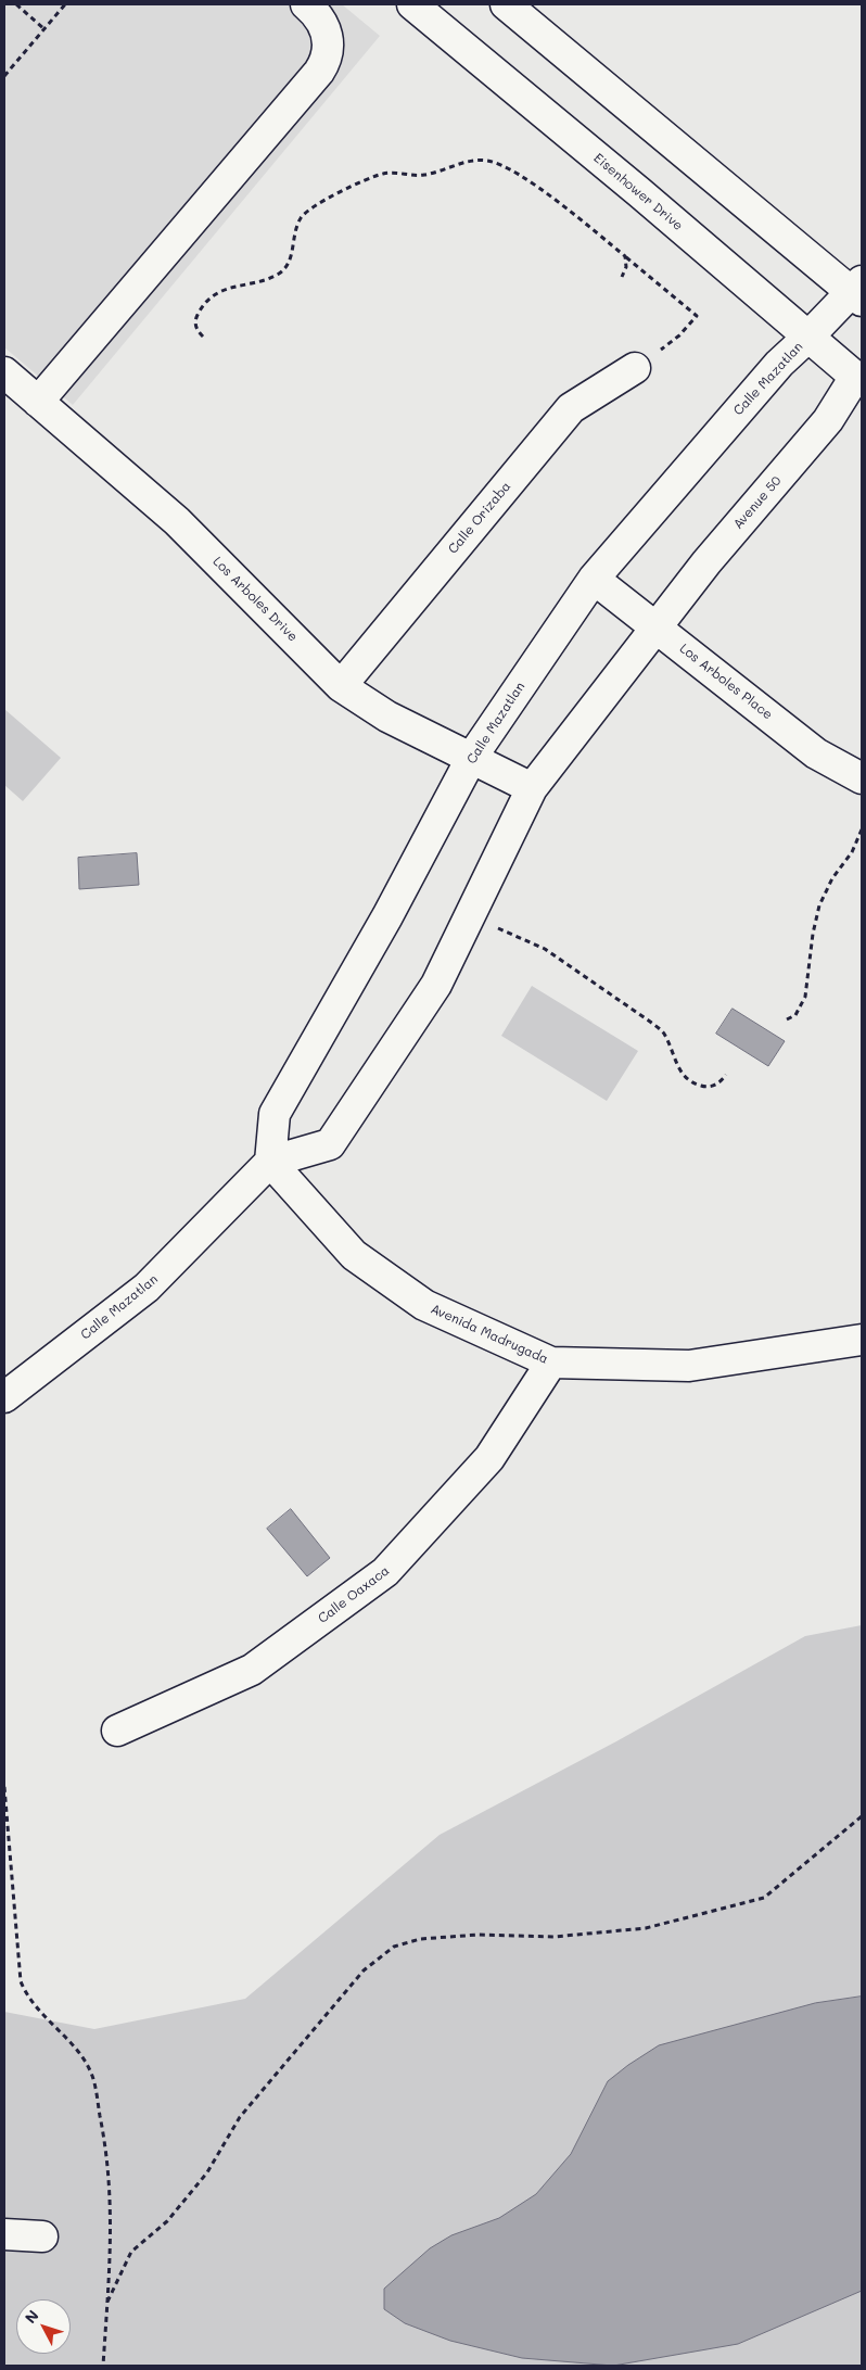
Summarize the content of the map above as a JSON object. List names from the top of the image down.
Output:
{
  "streets": {
    "street": [
      "Eisenhower Drive",
      "Calle Mazatlan",
      "Avenue 50",
      "Calle Orizaba",
      "Los Arboles Drive",
      "Los Arboles Place",
      "Avenida Madrugada",
      "Calle Oaxaca"
    ]
  },
  "crossings": [
    ["Eisenhower Drive", "Calle Mazatlan"],
    ["Eisenhower Drive", "Avenue 50"],
    ["Calle Mazatlan", "Avenue 50"],
    ["Calle Mazatlan", "Los Arboles Drive"],
    ["Calle Mazatlan", "Los Arboles Place"],
    ["Calle Mazatlan", "Avenida Madrugada"],
    ["Avenue 50", "Los Arboles Place"],
    ["Calle Orizaba", "Los Arboles Drive"],
    ["Avenida Madrugada", "Calle Oaxaca"]
  ],
  "north": "top left"
}
